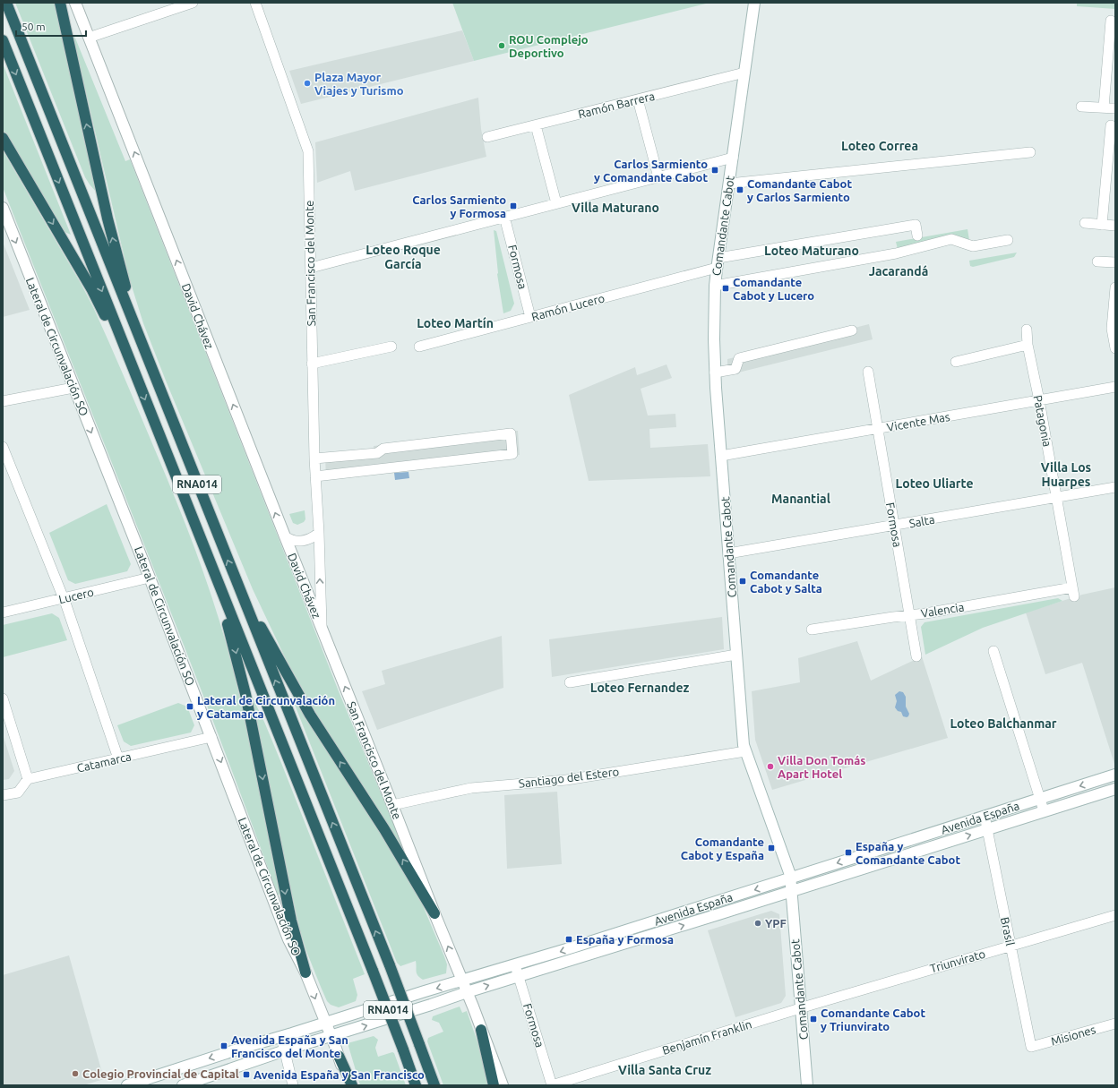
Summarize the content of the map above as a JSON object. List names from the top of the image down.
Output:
{
  "streets": {
    "highway": ["RNA014"],
    "main road": [
      "Comandante Cabot",
      "San Francisco del Monte",
      "David Chávez",
      "Lateral de Circunvalación SO",
      "Avenida España"
    ],
    "street": [
      "Ramón Barrera",
      "Formosa",
      "Ramón Lucero",
      "Patagonia",
      "Vicente Mas",
      "Salta",
      "Lucero",
      "Valencia",
      "Catamarca",
      "Santiago del Estero",
      "Brasil",
      "Triunvirato",
      "Misiones",
      "Benjamín Franklin"
    ]
  },
  "crossings": [
    ["Ramón Barrera", "Comandante Cabot"],
    ["Comandante Cabot", "Ramón Lucero"],
    ["Comandante Cabot", "Vicente Mas"],
    ["Comandante Cabot", "Salta"],
    ["Comandante Cabot", "Santiago del Estero"],
    ["Comandante Cabot", "Avenida España"],
    ["Comandante Cabot", "Triunvirato"],
    ["Comandante Cabot", "Benjamín Franklin"],
    ["San Francisco del Monte", "David Chávez"],
    ["San Francisco del Monte", "Santiago del Estero"],
    ["San Francisco del Monte", "Avenida España"],
    ["Formosa", "Ramón Lucero"],
    ["Formosa", "Vicente Mas"],
    ["Formosa", "Salta"],
    ["Formosa", "Valencia"],
    ["Formosa", "Avenida España"],
    ["Formosa", "Benjamín Franklin"],
    ["Lateral de Circunvalación SO", "Lucero"],
    ["Lateral de Circunvalación SO", "Catamarca"],
    ["Lateral de Circunvalación SO", "Avenida España"],
    ["Patagonia", "Vicente Mas"],
    ["Patagonia", "Salta"],
    ["Patagonia", "Valencia"],
    ["Avenida España", "Brasil"],
    ["Brasil", "Triunvirato"],
    ["Brasil", "Misiones"],
    ["Triunvirato", "Benjamín Franklin"]
  ],
  "one_way": ["David Chávez", "Lateral de Circunvalación SO"],
  "districts": [
    "Loteo Correa",
    "Villa Maturano",
    "Loteo Roque García",
    "Loteo Maturano",
    "Jacarandá",
    "Loteo Martín",
    "Villa Los Huarpes",
    "Loteo Uliarte",
    "Manantial",
    "Loteo Fernandez",
    "Loteo Balchanmar",
    "Villa Santa Cruz"
  ],
  "places": {
    "other": [
      "ROU Complejo Deportivo",
      "Plaza Mayor Viajes y Turismo",
      "Villa Don Tomás Apart Hotel",
      "YPF",
      "Colegio Provincial de Capital"
    ],
    "transit": [
      "Carlos Sarmiento y Comandante Cabot",
      "Comandante Cabot y Carlos Sarmiento",
      "Carlos Sarmiento y Formosa",
      "Comandante Cabot y Lucero",
      "Comandante Cabot y Salta",
      "Lateral de Circunvalación y Catamarca",
      "Comandante Cabot y España",
      "España y Comandante Cabot",
      "España y Formosa",
      "Comandante Cabot y Triunvirato",
      "Avenida España y San Francisco del Monte",
      "Avenida España y San Francisco"
    ]
  },
  "scale_bar": "50 m"
}
